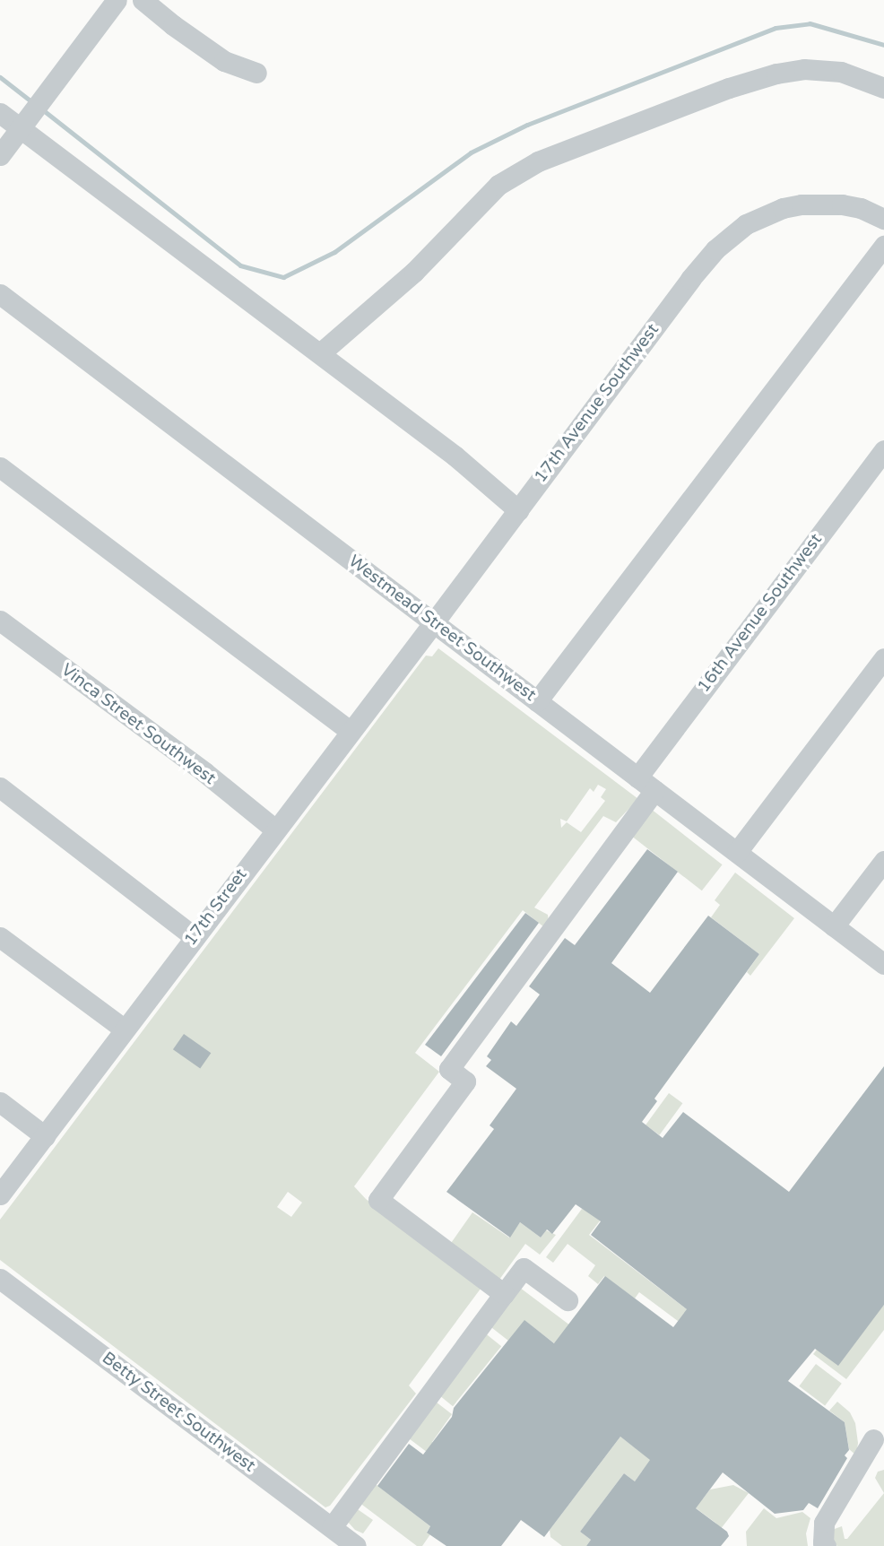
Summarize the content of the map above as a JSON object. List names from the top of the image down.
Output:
{
  "streets": {
    "street": [
      "17th Avenue Southwest",
      "16th Avenue Southwest",
      "Westmead Street Southwest",
      "Vinca Street Southwest",
      "17th Street",
      "Betty Street Southwest"
    ]
  },
  "crossings": [
    ["17th Avenue Southwest", "Westmead Street Southwest"],
    ["17th Avenue Southwest", "17th Street"],
    ["16th Avenue Southwest", "Westmead Street Southwest"],
    ["Westmead Street Southwest", "17th Street"],
    ["Vinca Street Southwest", "17th Street"]
  ]
}
